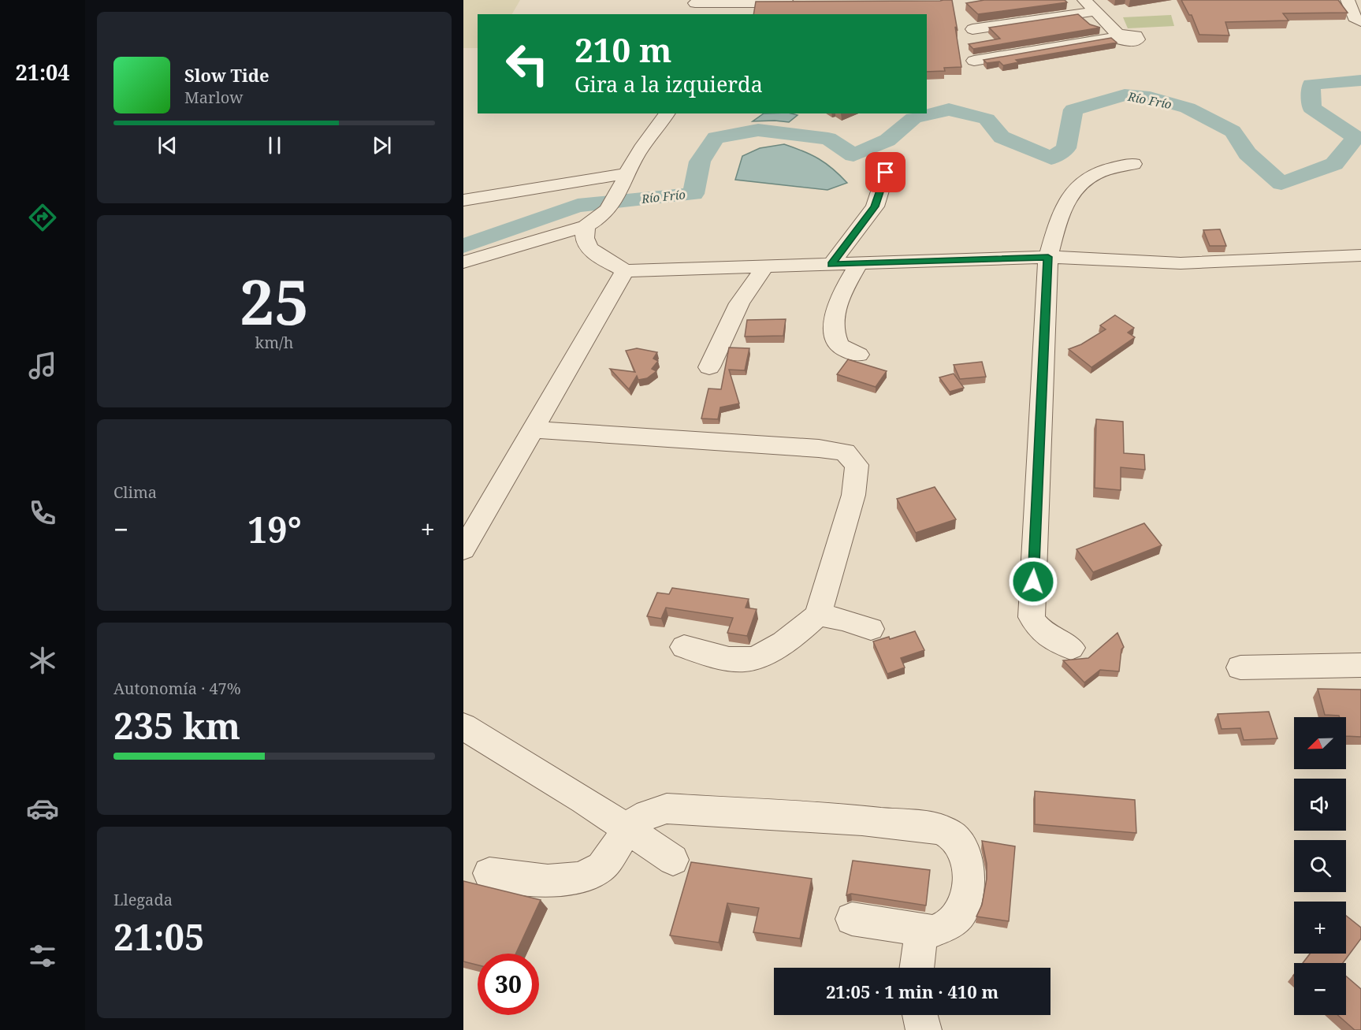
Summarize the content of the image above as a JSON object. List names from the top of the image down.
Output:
{
  "water": ["Río Frío"],
  "north": "bottom left",
  "page": {
    "tabs": "21:04",
    "turn": ["210 m", "Gira a la izquierda"],
    "song": ["Slow Tide", "Marlow"],
    "tile": [
      ["25", "km/h"],
      "Clima",
      ["Autonomía · 47%", "235 km"],
      ["Llegada", "21:05"]
    ],
    "heat": ["−", "19°", "+"],
    "map_buttons": ["+", "−"],
    "limit": "30",
    "trip": "21:05 · 1 min · 410 m"
  }
}
